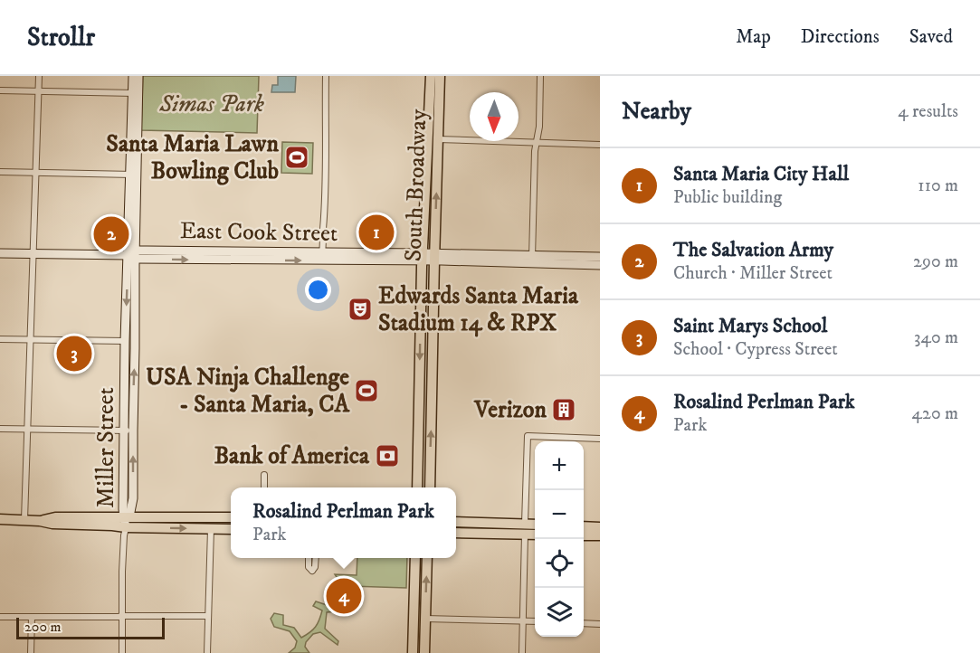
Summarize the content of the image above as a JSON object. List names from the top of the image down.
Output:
{
  "streets": {
    "main road": ["South Broadway"],
    "street": ["East Cook Street", "Miller Street"]
  },
  "crossings": [
    ["South Broadway", "East Cook Street"],
    ["East Cook Street", "Miller Street"]
  ],
  "parks": ["Simas Park"],
  "places": {
    "sports": ["Santa Maria Lawn Bowling Club", "USA Ninja Challenge - Santa Maria, CA"],
    "theatre": ["Edwards Santa Maria Stadium 14 & RPX"],
    "building": ["Verizon"],
    "bank": ["Bank of America"]
  },
  "scale_bar": "200 m",
  "north": "bottom",
  "page": {
    "header": "Strollr",
    "nav": ["Map", "Directions", "Saved"],
    "heading": ["Nearby", "4 results"],
    "list": [
      {
        "mark": "1",
        "name": "Santa Maria City Hall",
        "note": "Public building",
        "value": "110 m"
      },
      {
        "mark": "2",
        "name": "The Salvation Army",
        "note": "Church · Miller Street",
        "value": "290 m"
      },
      {
        "mark": "3",
        "name": "Saint Marys School",
        "note": "School · Cypress Street",
        "value": "340 m"
      },
      {
        "mark": "4",
        "name": "Rosalind Perlman Park",
        "note": "Park",
        "value": "420 m"
      }
    ],
    "pins": [
      "1",
      "2",
      "3",
      "4"
    ],
    "map_buttons": ["+", "−"],
    "popup": ["Rosalind Perlman Park", "Park"],
    "scale": "200 m"
  }
}
